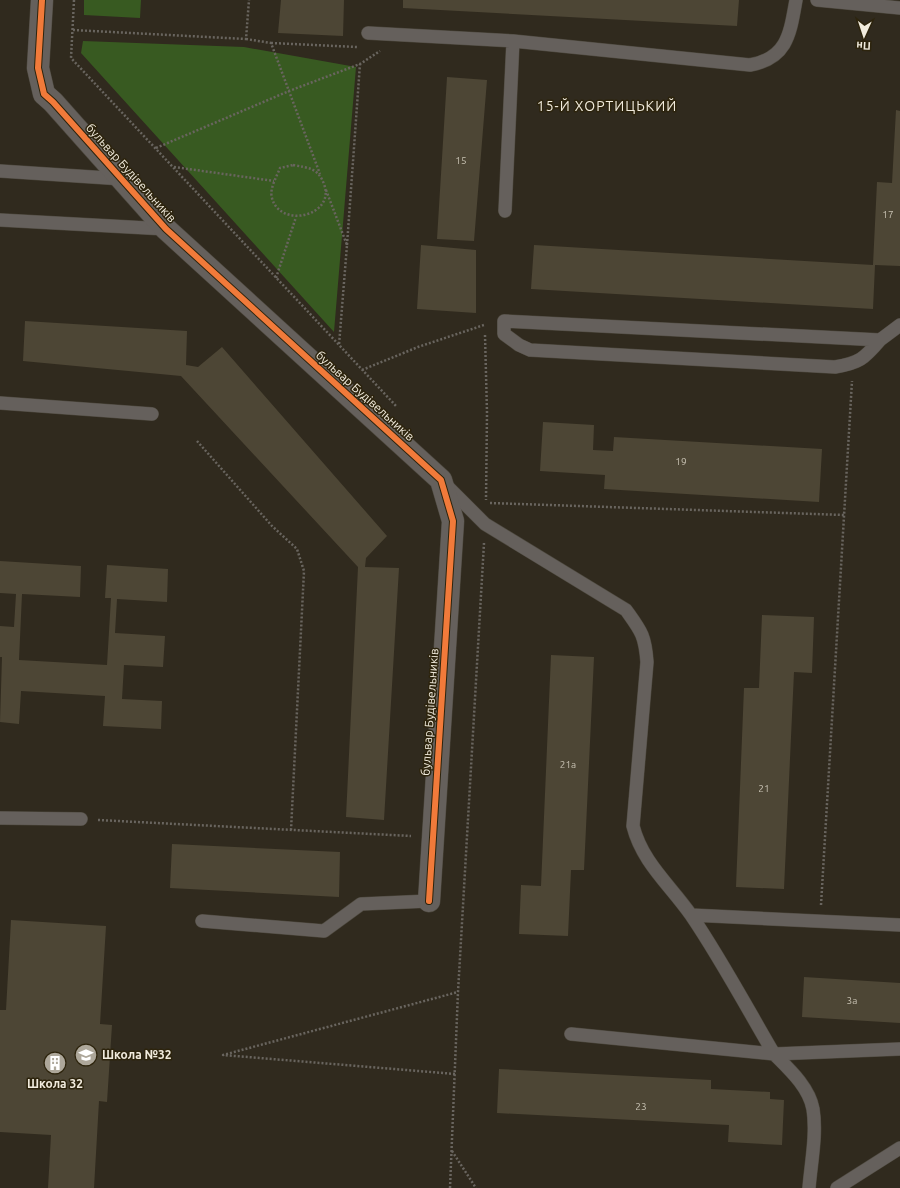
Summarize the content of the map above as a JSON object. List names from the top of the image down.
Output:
{
  "streets": {
    "street": ["бульвар Будівельників"]
  },
  "districts": ["15-Й ХОРТИЦЬКИЙ"],
  "places": {
    "school or university": ["Школа №32"],
    "building": ["Школа 32"]
  },
  "house_numbers": [
    "15",
    "17",
    "19",
    "21а",
    "21",
    "3а",
    "23"
  ],
  "north": "bottom"
}
